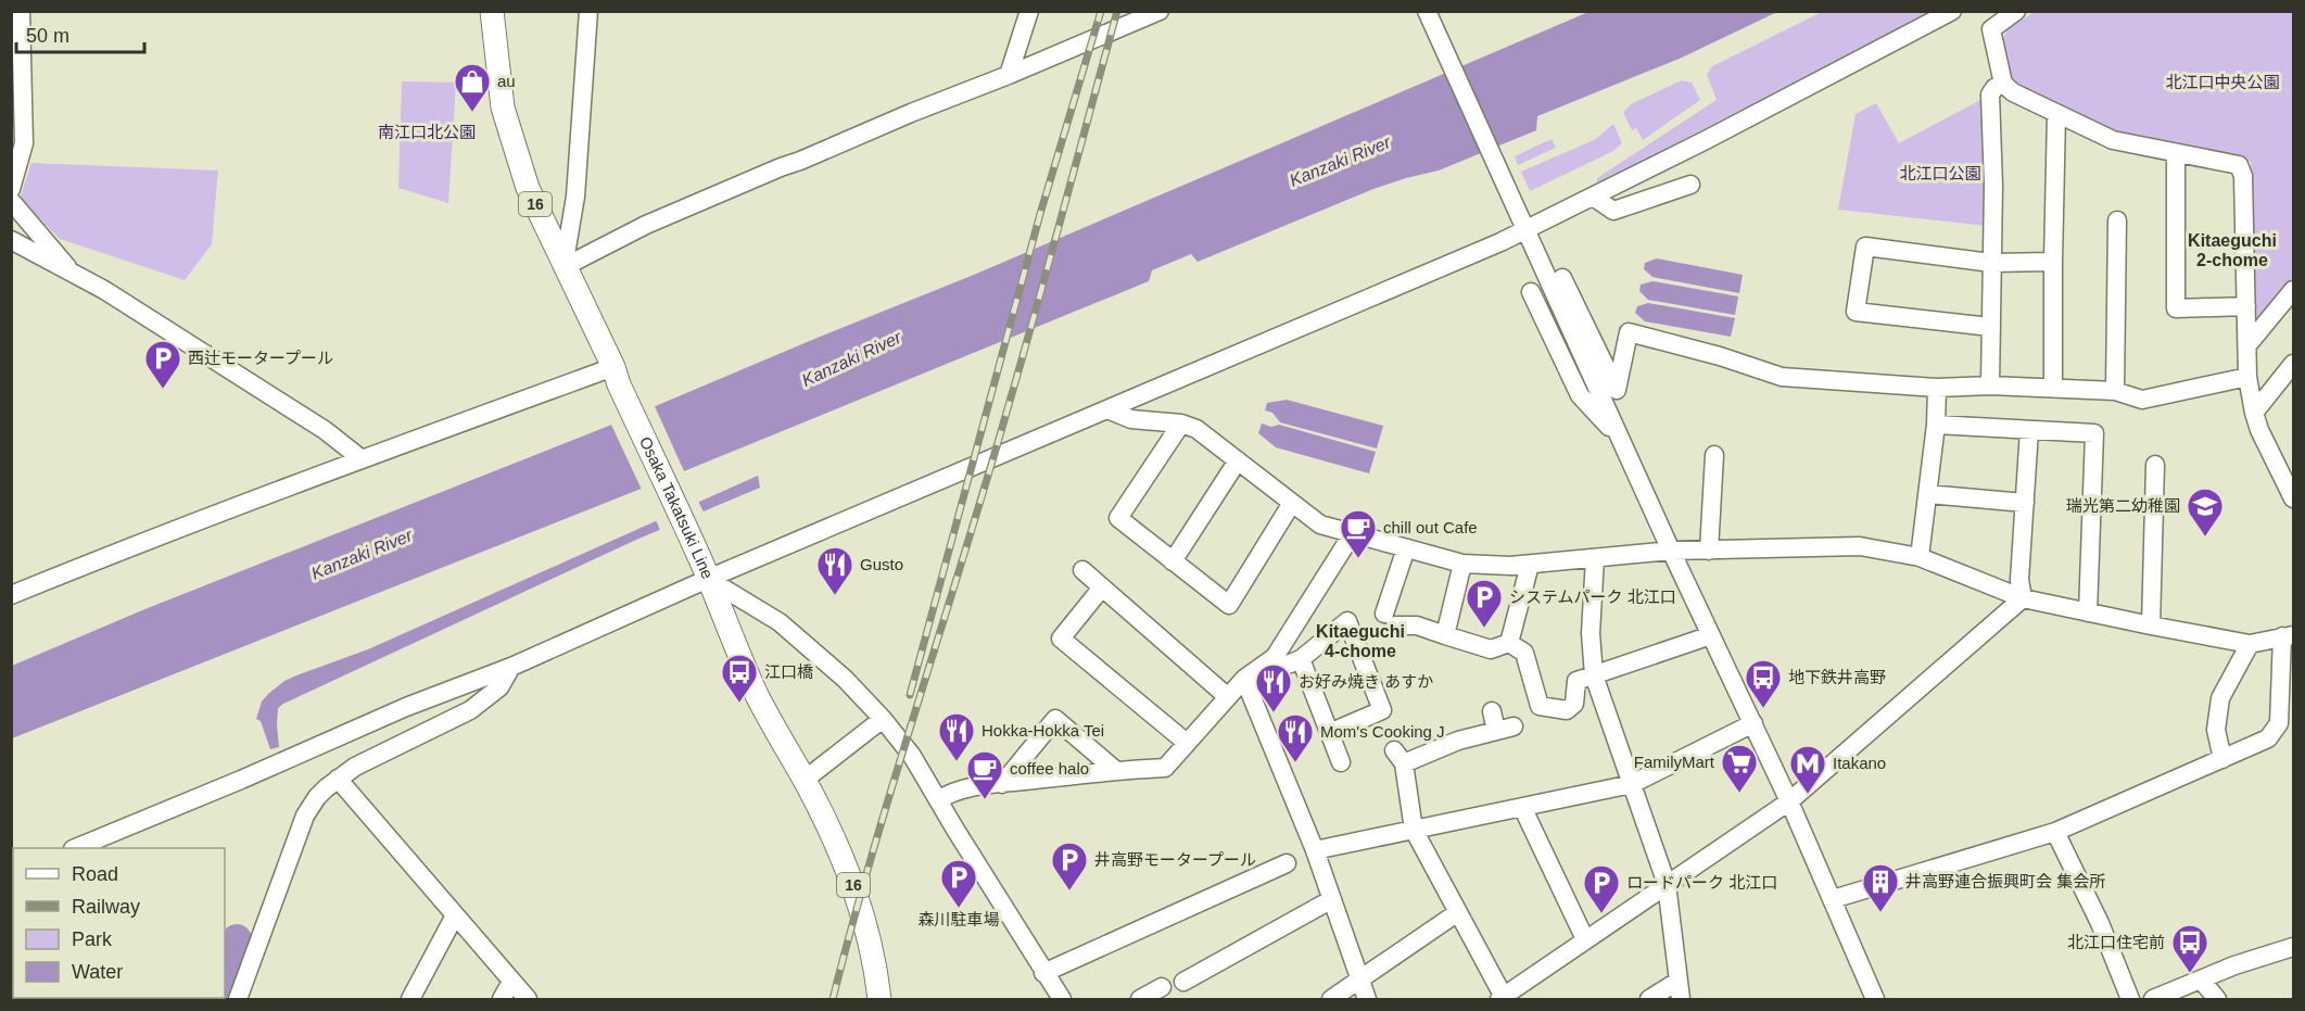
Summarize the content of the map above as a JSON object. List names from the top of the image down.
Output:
{
  "streets": {
    "main road": ["16", "Osaka Takatsuki Line"]
  },
  "districts": ["Kitaeguchi 2-chome", "Kitaeguchi 4-chome"],
  "water": ["Kanzaki River"],
  "parks": ["北江口中央公園", "南江口北公園", "北江口公園"],
  "places": {
    "shop": ["au"],
    "parking": [
      "西辻モータープール",
      "システムパーク 北江口",
      "井高野モータープール",
      "森川駐車場",
      "ロードパーク 北江口"
    ],
    "school or university": ["瑞光第二幼稚園"],
    "cafe": ["chill out Cafe", "coffee halo"],
    "restaurant": [
      "Gusto",
      "お好み焼き あすか",
      "Hokka-Hokka Tei",
      "Mom's Cooking J"
    ],
    "bus stop": ["江口橋", "地下鉄井高野", "北江口住宅前"],
    "supermarket": ["FamilyMart"],
    "metro station": ["Itakano"],
    "building": ["井高野連合振興町会 集会所"]
  },
  "legend": [
    "Road",
    "Railway",
    "Park",
    "Water"
  ],
  "scale_bar": "50 m"
}
